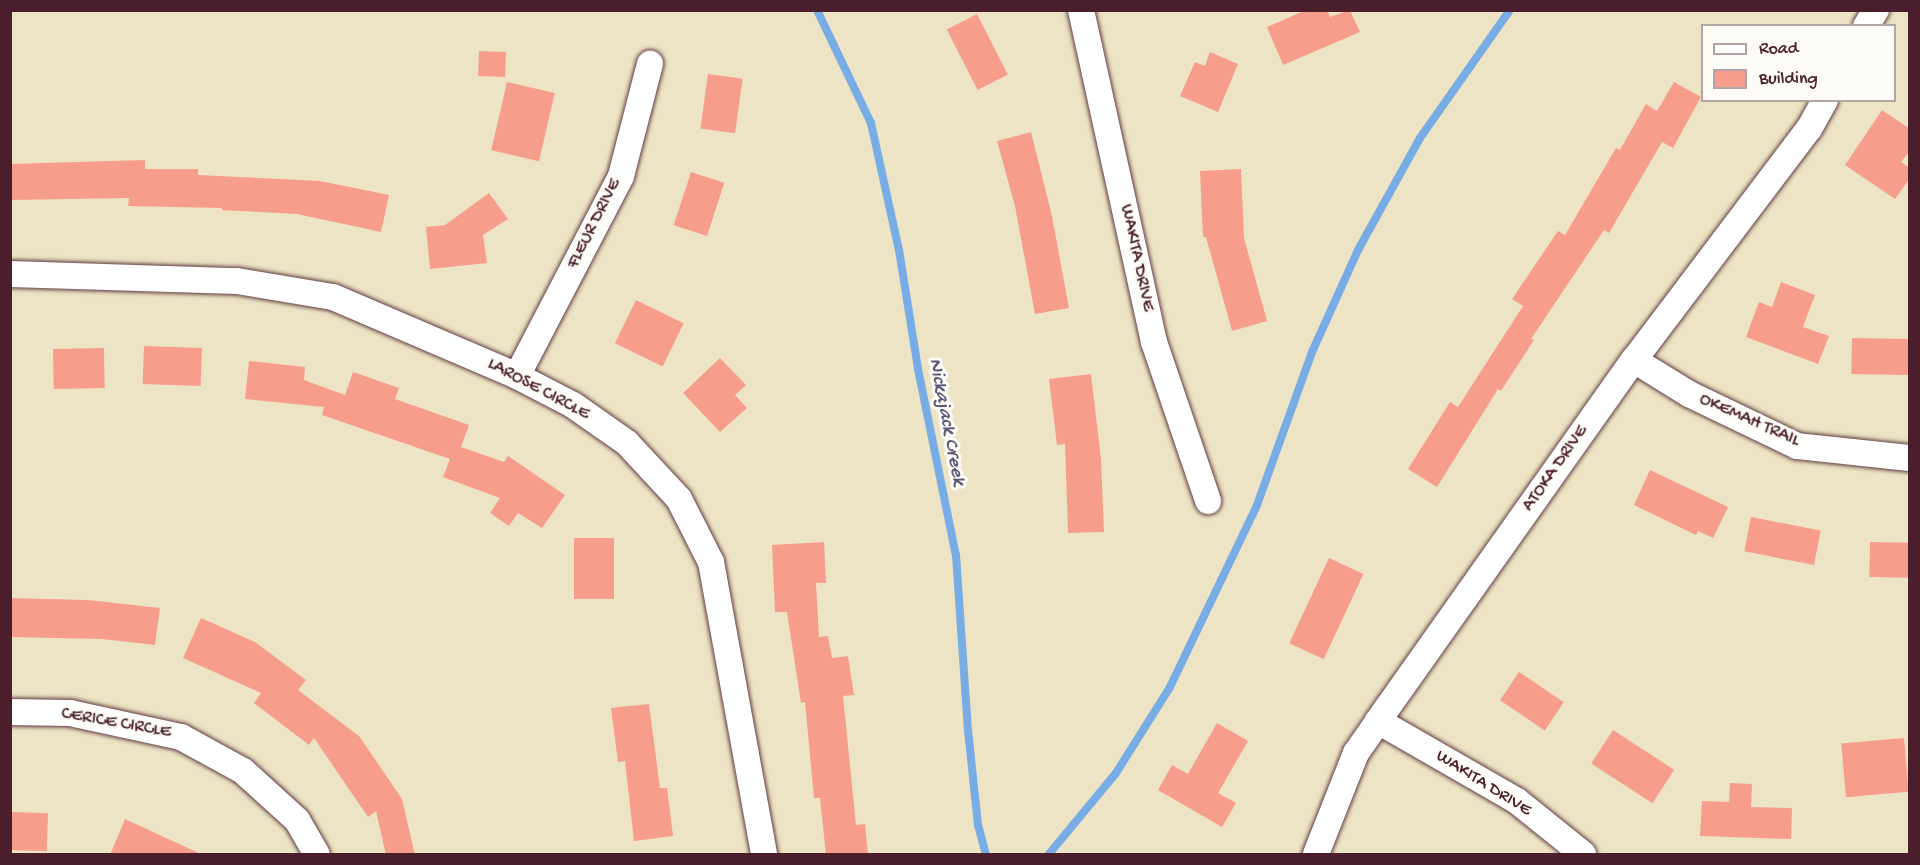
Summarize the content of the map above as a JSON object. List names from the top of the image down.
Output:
{
  "streets": {
    "street": [
      "FLEUR DRIVE",
      "WAKITA DRIVE",
      "LAROSE CIRCLE",
      "OKEMAH TRAIL",
      "ATOKA DRIVE",
      "CERICE CIRCLE"
    ]
  },
  "crossings": [
    ["FLEUR DRIVE", "LAROSE CIRCLE"],
    ["WAKITA DRIVE", "ATOKA DRIVE"],
    ["OKEMAH TRAIL", "ATOKA DRIVE"]
  ],
  "water": ["Nickajack Creek"],
  "legend": ["Road", "Building"]
}
